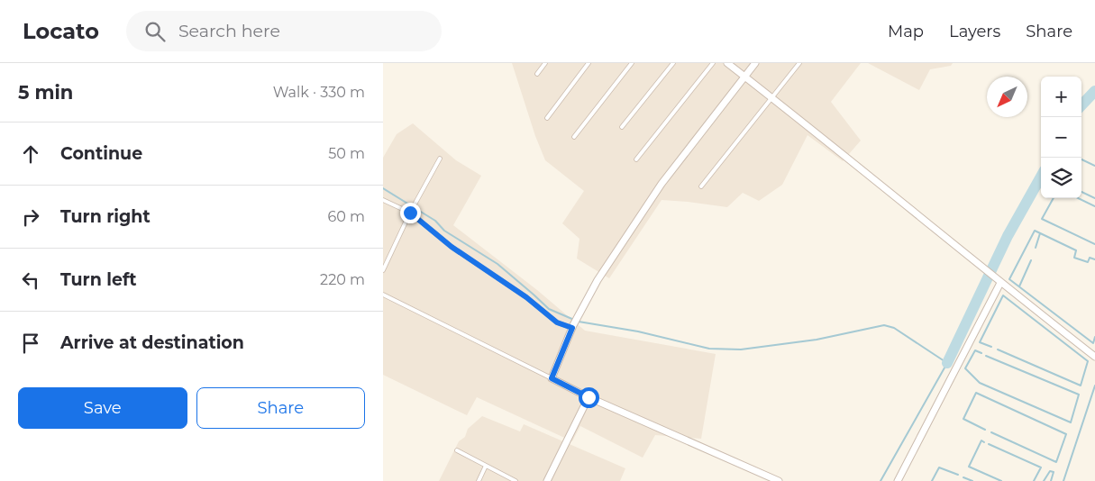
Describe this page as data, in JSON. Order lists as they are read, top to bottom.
{
  "north": "bottom left",
  "page": {
    "header": "Locato",
    "search": "Search here",
    "nav": ["Map", "Layers", "Share"],
    "heading": ["5 min", "Walk · 330 m"],
    "map_buttons": ["+", "−"],
    "list": [
      ["Continue", "50 m"],
      ["Turn right", "60 m"],
      ["Turn left", "220 m"],
      "Arrive at destination"
    ],
    "buttons": ["Save", "Share"]
  }
}
